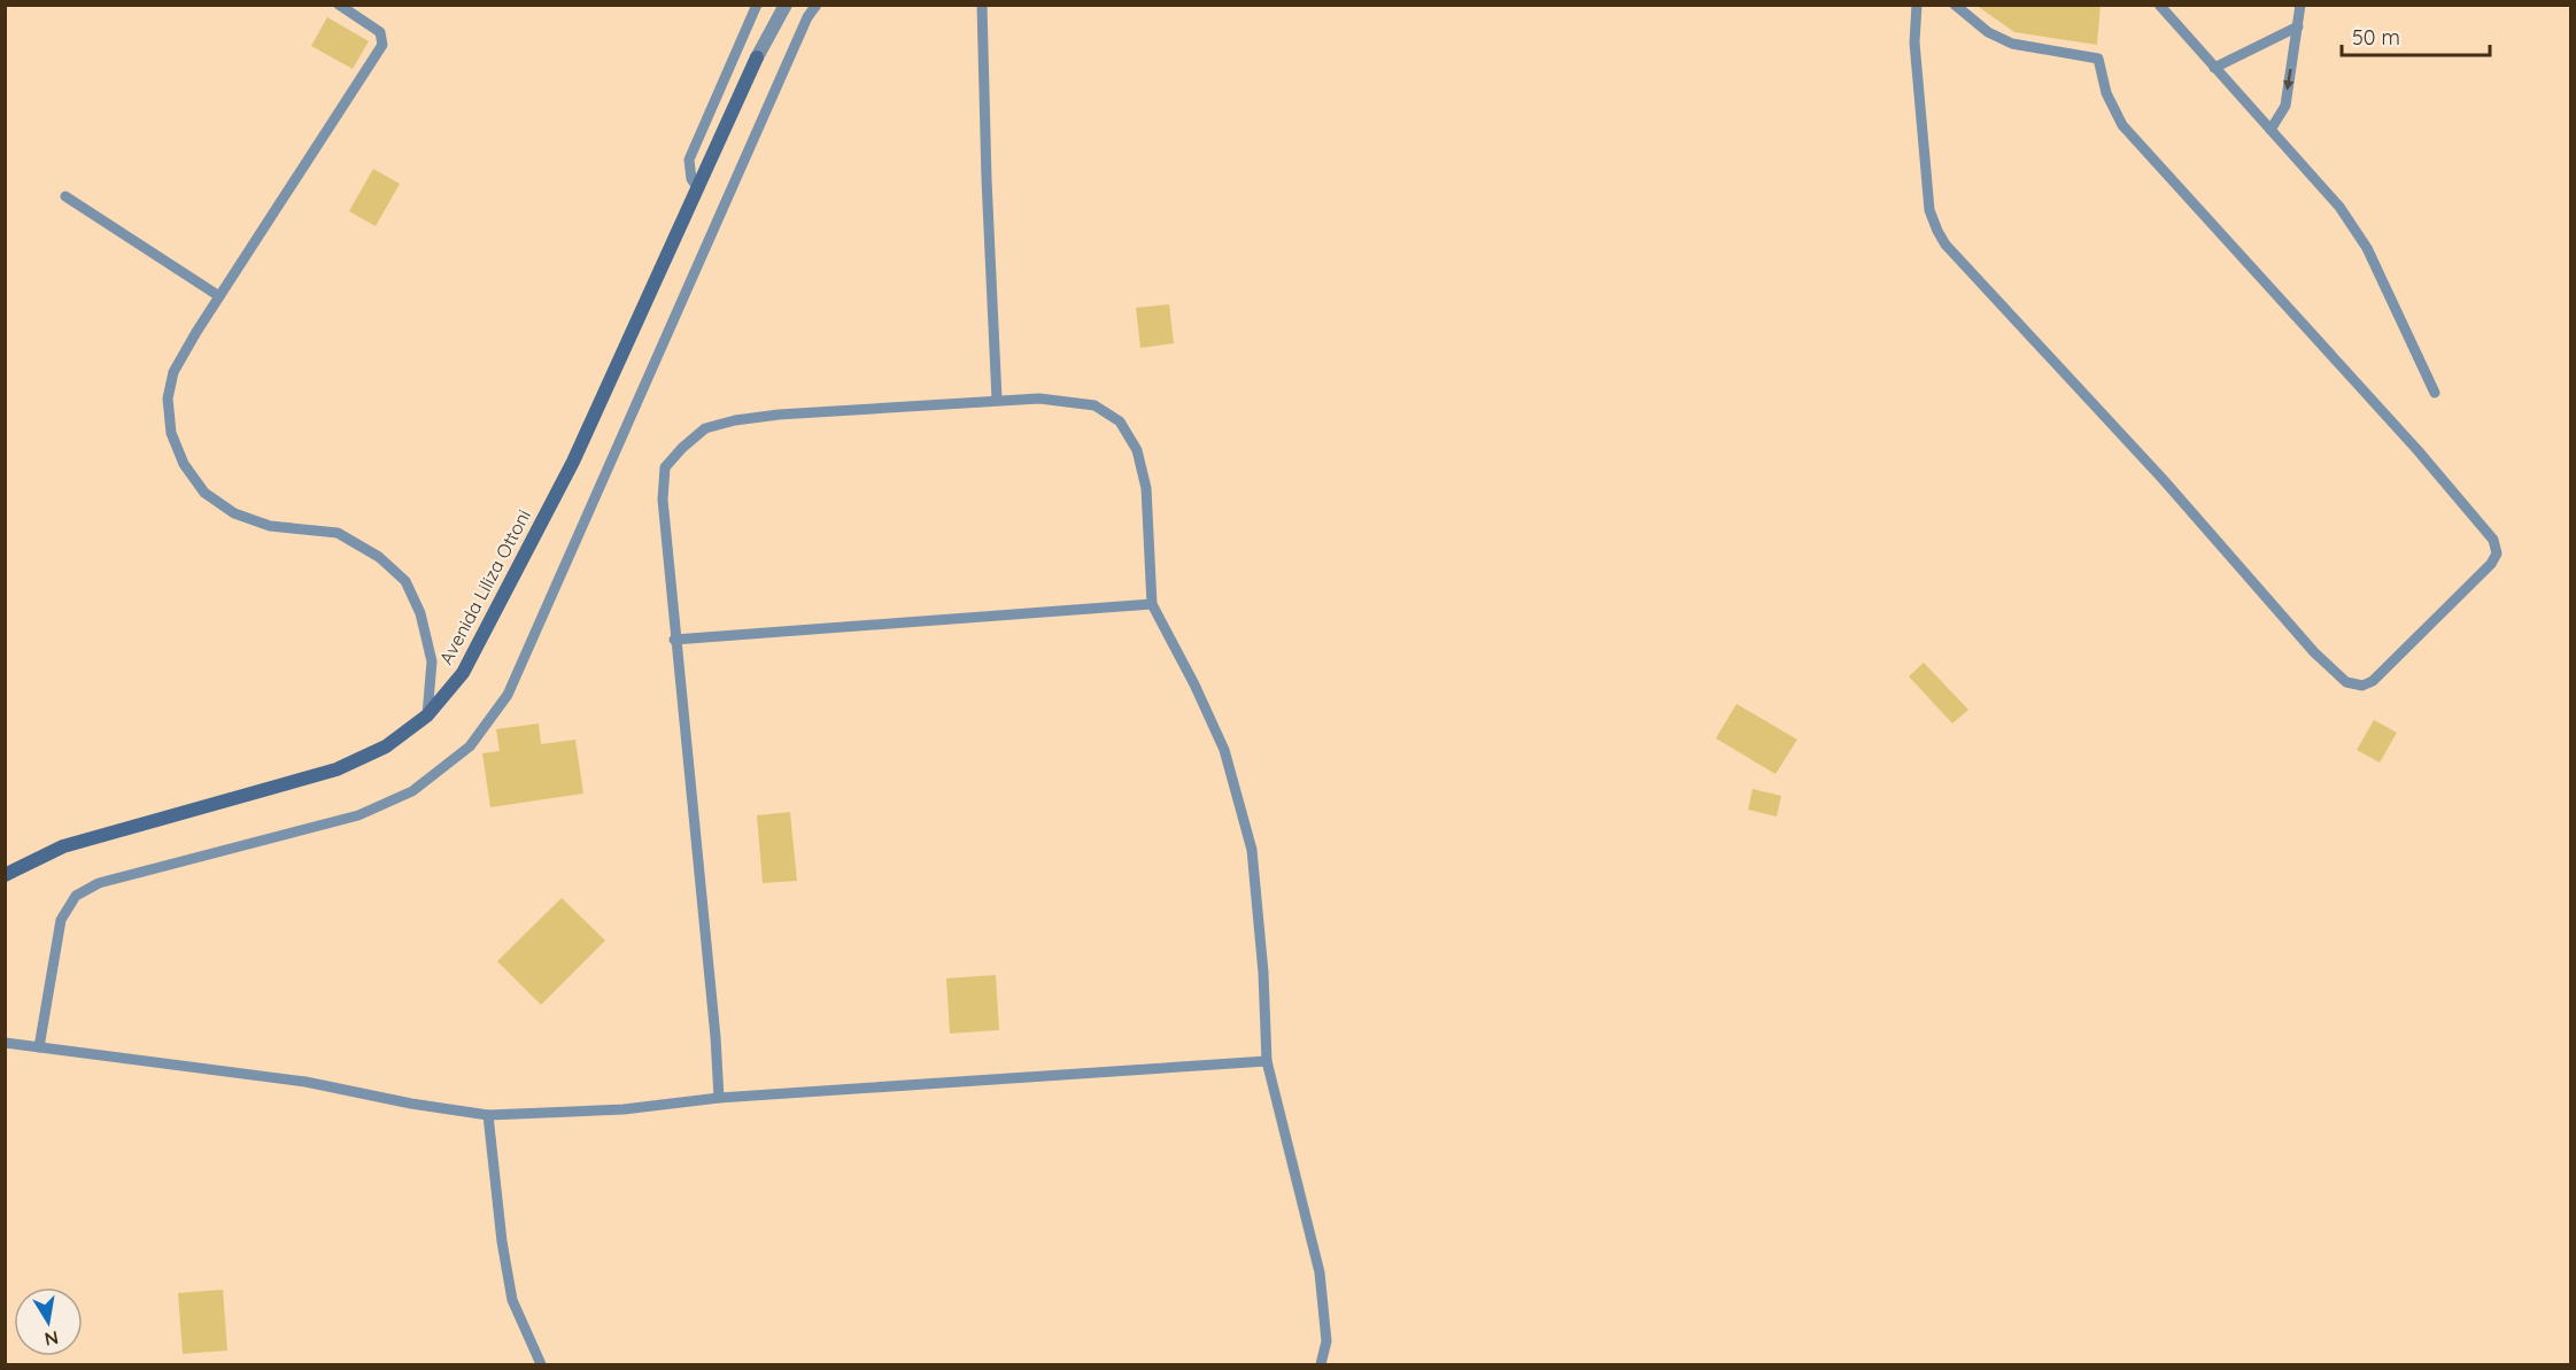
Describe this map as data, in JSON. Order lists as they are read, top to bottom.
{
  "streets": {
    "street": ["Avenida Liliza Ottoni"]
  },
  "scale_bar": "50 m",
  "north": "bottom"
}
